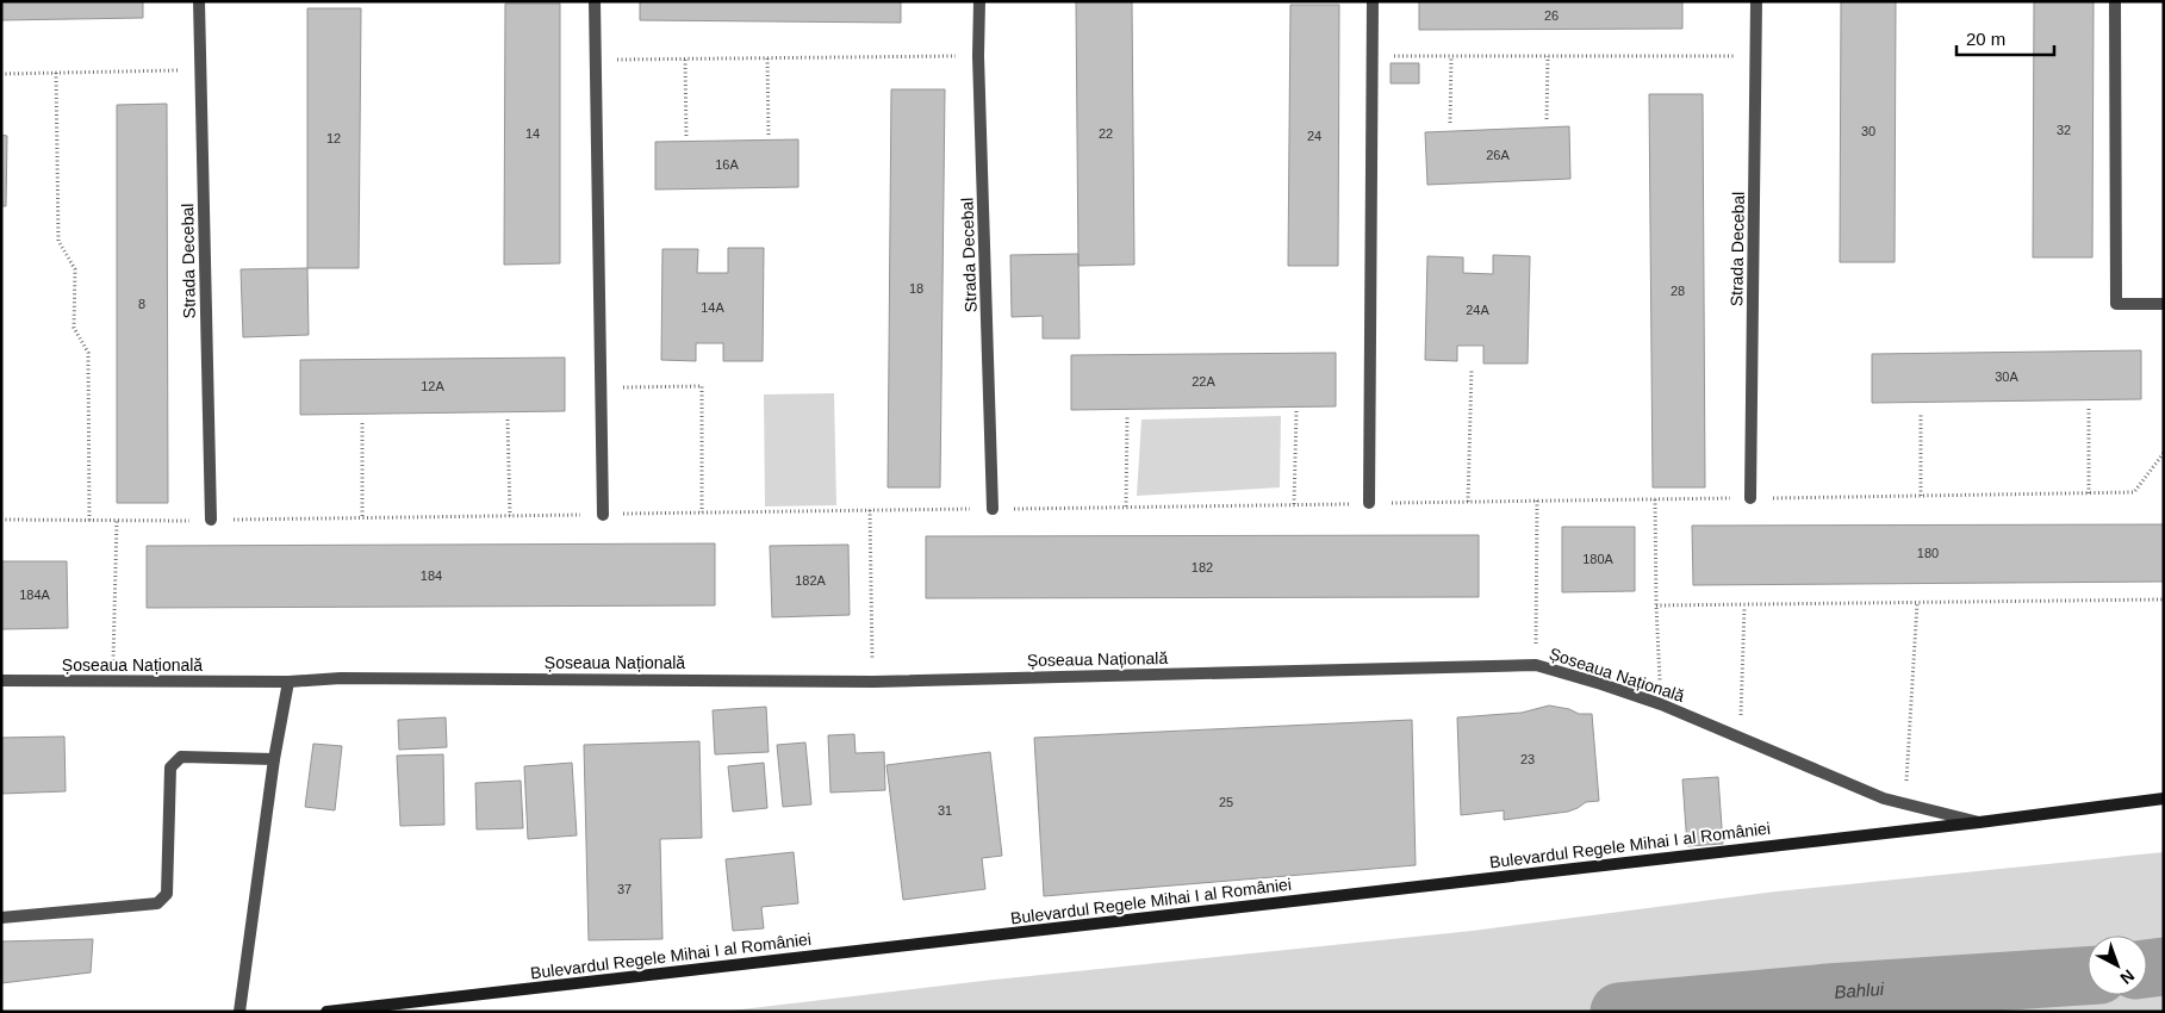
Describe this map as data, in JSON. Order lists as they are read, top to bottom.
{
  "streets": {
    "main road": ["Șoseaua Națională", "Bulevardul Regele Mihai I al României"],
    "street": ["Strada Decebal"]
  },
  "crossings": [
    ["Șoseaua Națională", "Bulevardul Regele Mihai I al României"]
  ],
  "water": ["Bahlui"],
  "house_numbers": [
    "26",
    "32",
    "30",
    "14",
    "22",
    "24",
    "12",
    "26A",
    "16A",
    "18",
    "28",
    "8",
    "14A",
    "24A",
    "30A",
    "22A",
    "12A",
    "180",
    "180A",
    "182",
    "184",
    "182A",
    "184A",
    "23",
    "25",
    "31",
    "37"
  ],
  "scale_bar": "20 m",
  "north": "bottom right"
}
